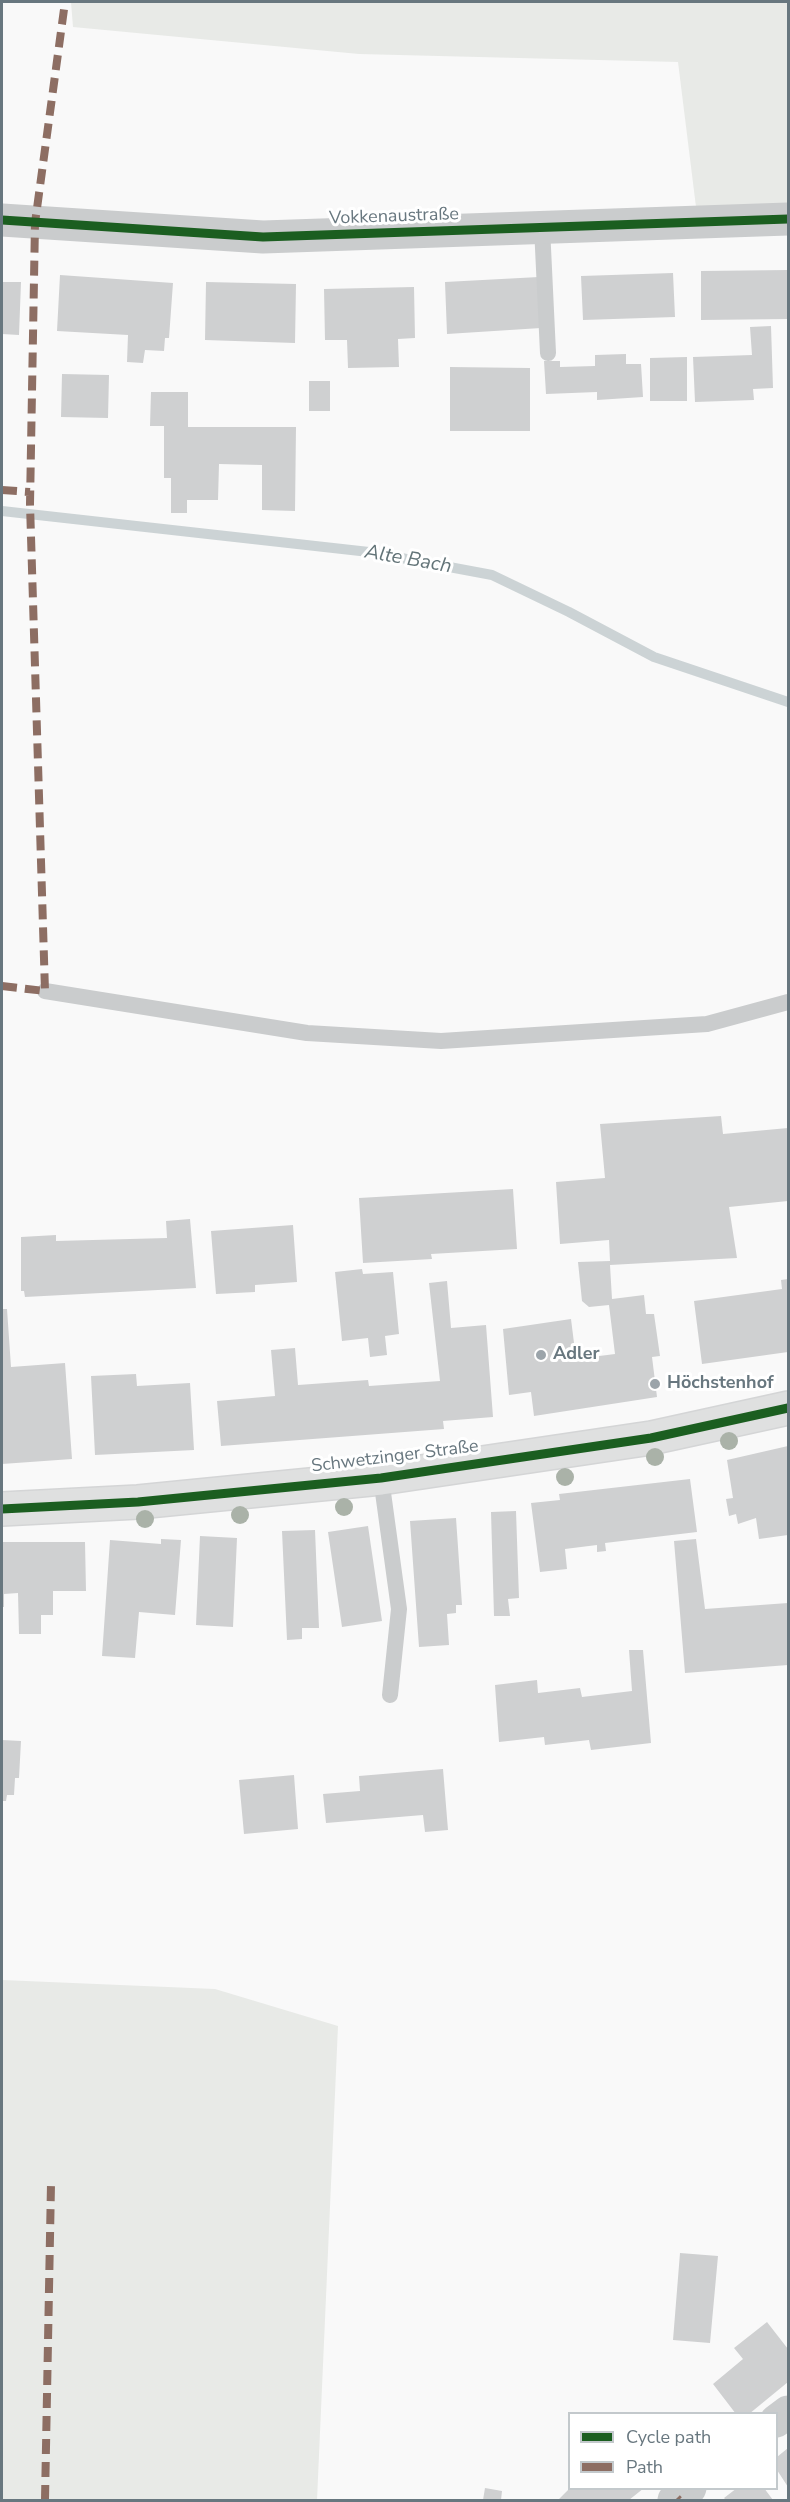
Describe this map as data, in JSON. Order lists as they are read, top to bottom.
{
  "streets": {
    "main road": ["Schwetzinger Straße"],
    "street": ["Vokkenaustraße"]
  },
  "water": ["Alte Bach"],
  "places": ["Adler", "Höchstenhof"],
  "legend": ["Cycle path", "Path"]
}
